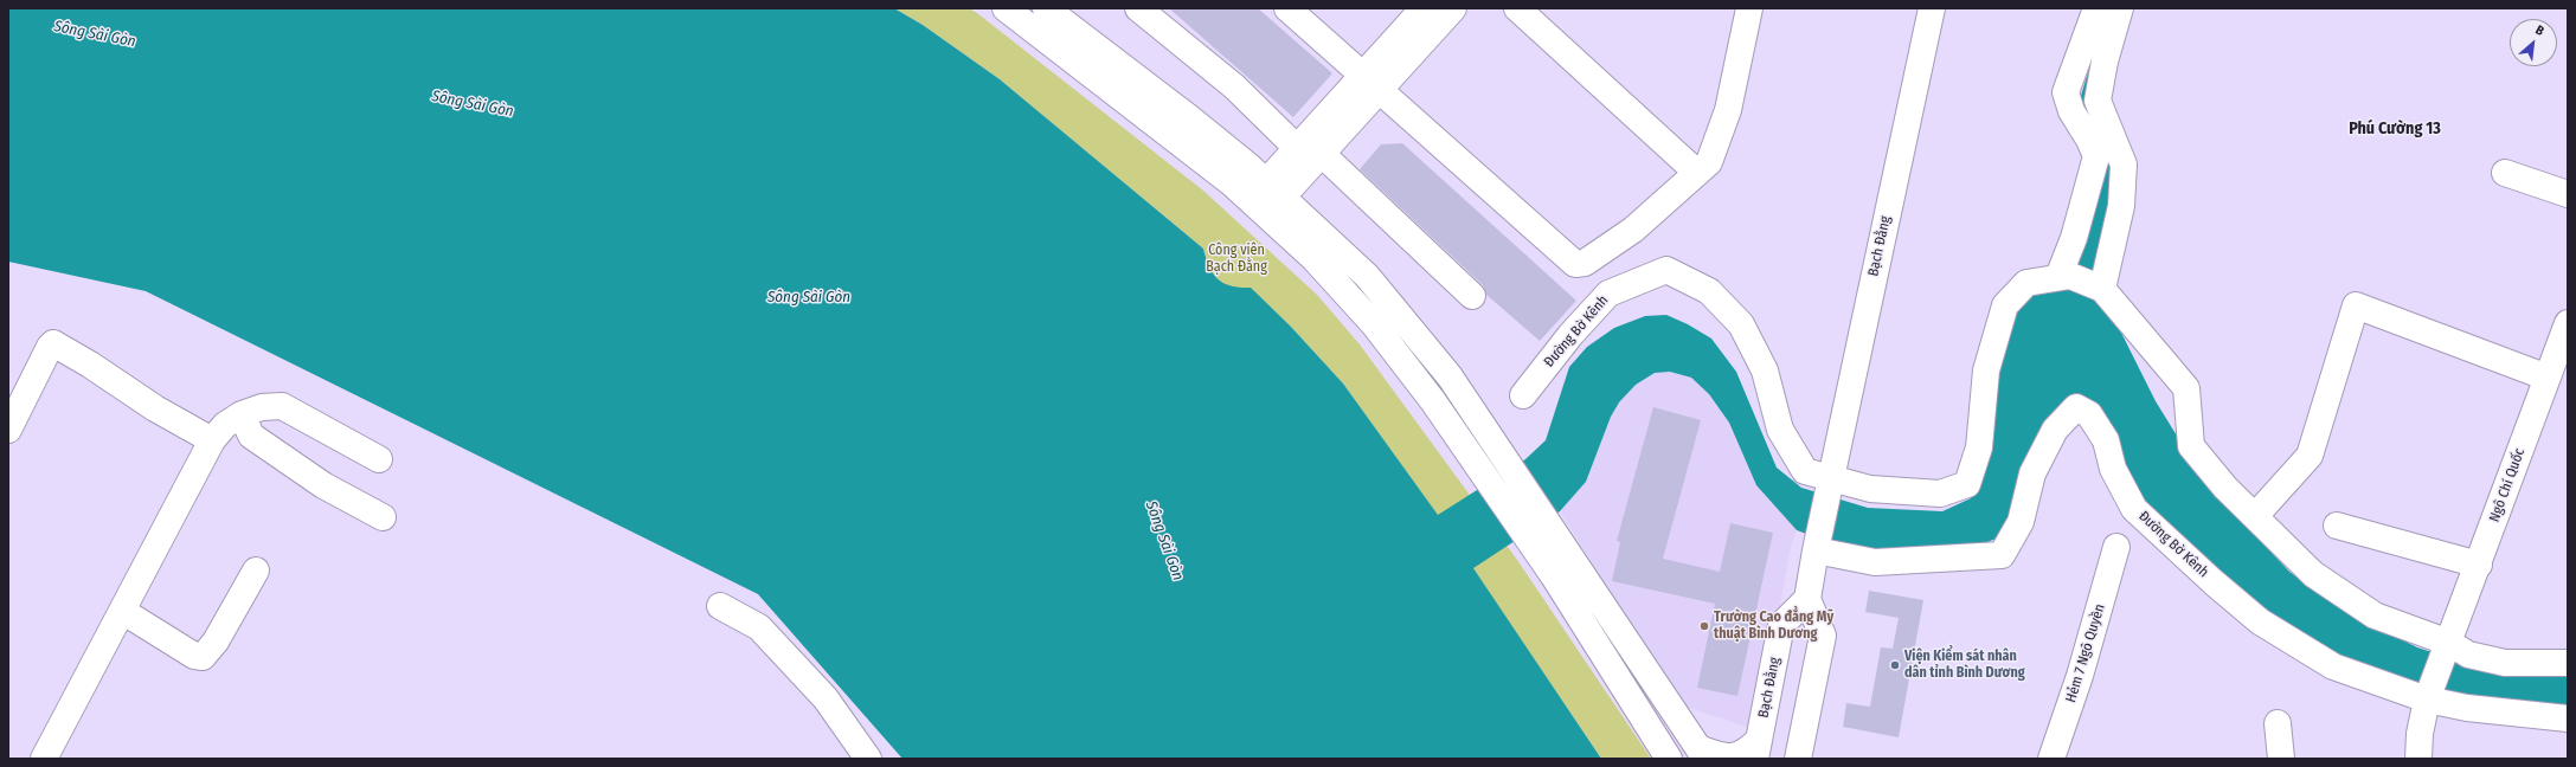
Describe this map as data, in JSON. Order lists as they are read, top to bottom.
{
  "streets": {
    "street": [
      "Bạch Đằng",
      "Đường Bờ Kênh",
      "Ngô Chí Quốc",
      "Hẻm 7 Ngô Quyền"
    ]
  },
  "crossings": [
    ["Bạch Đằng", "Đường Bờ Kênh"],
    ["Đường Bờ Kênh", "Ngô Chí Quốc"]
  ],
  "districts": ["Phú Cường 13"],
  "water": ["Sông Sài Gòn"],
  "parks": ["Công viên Bạch Đằng"],
  "places": ["Trường Cao đẳng Mỹ thuật Bình Dương", "Viện Kiểm sát nhân dân tỉnh Bình Dương"],
  "north": "top right"
}
